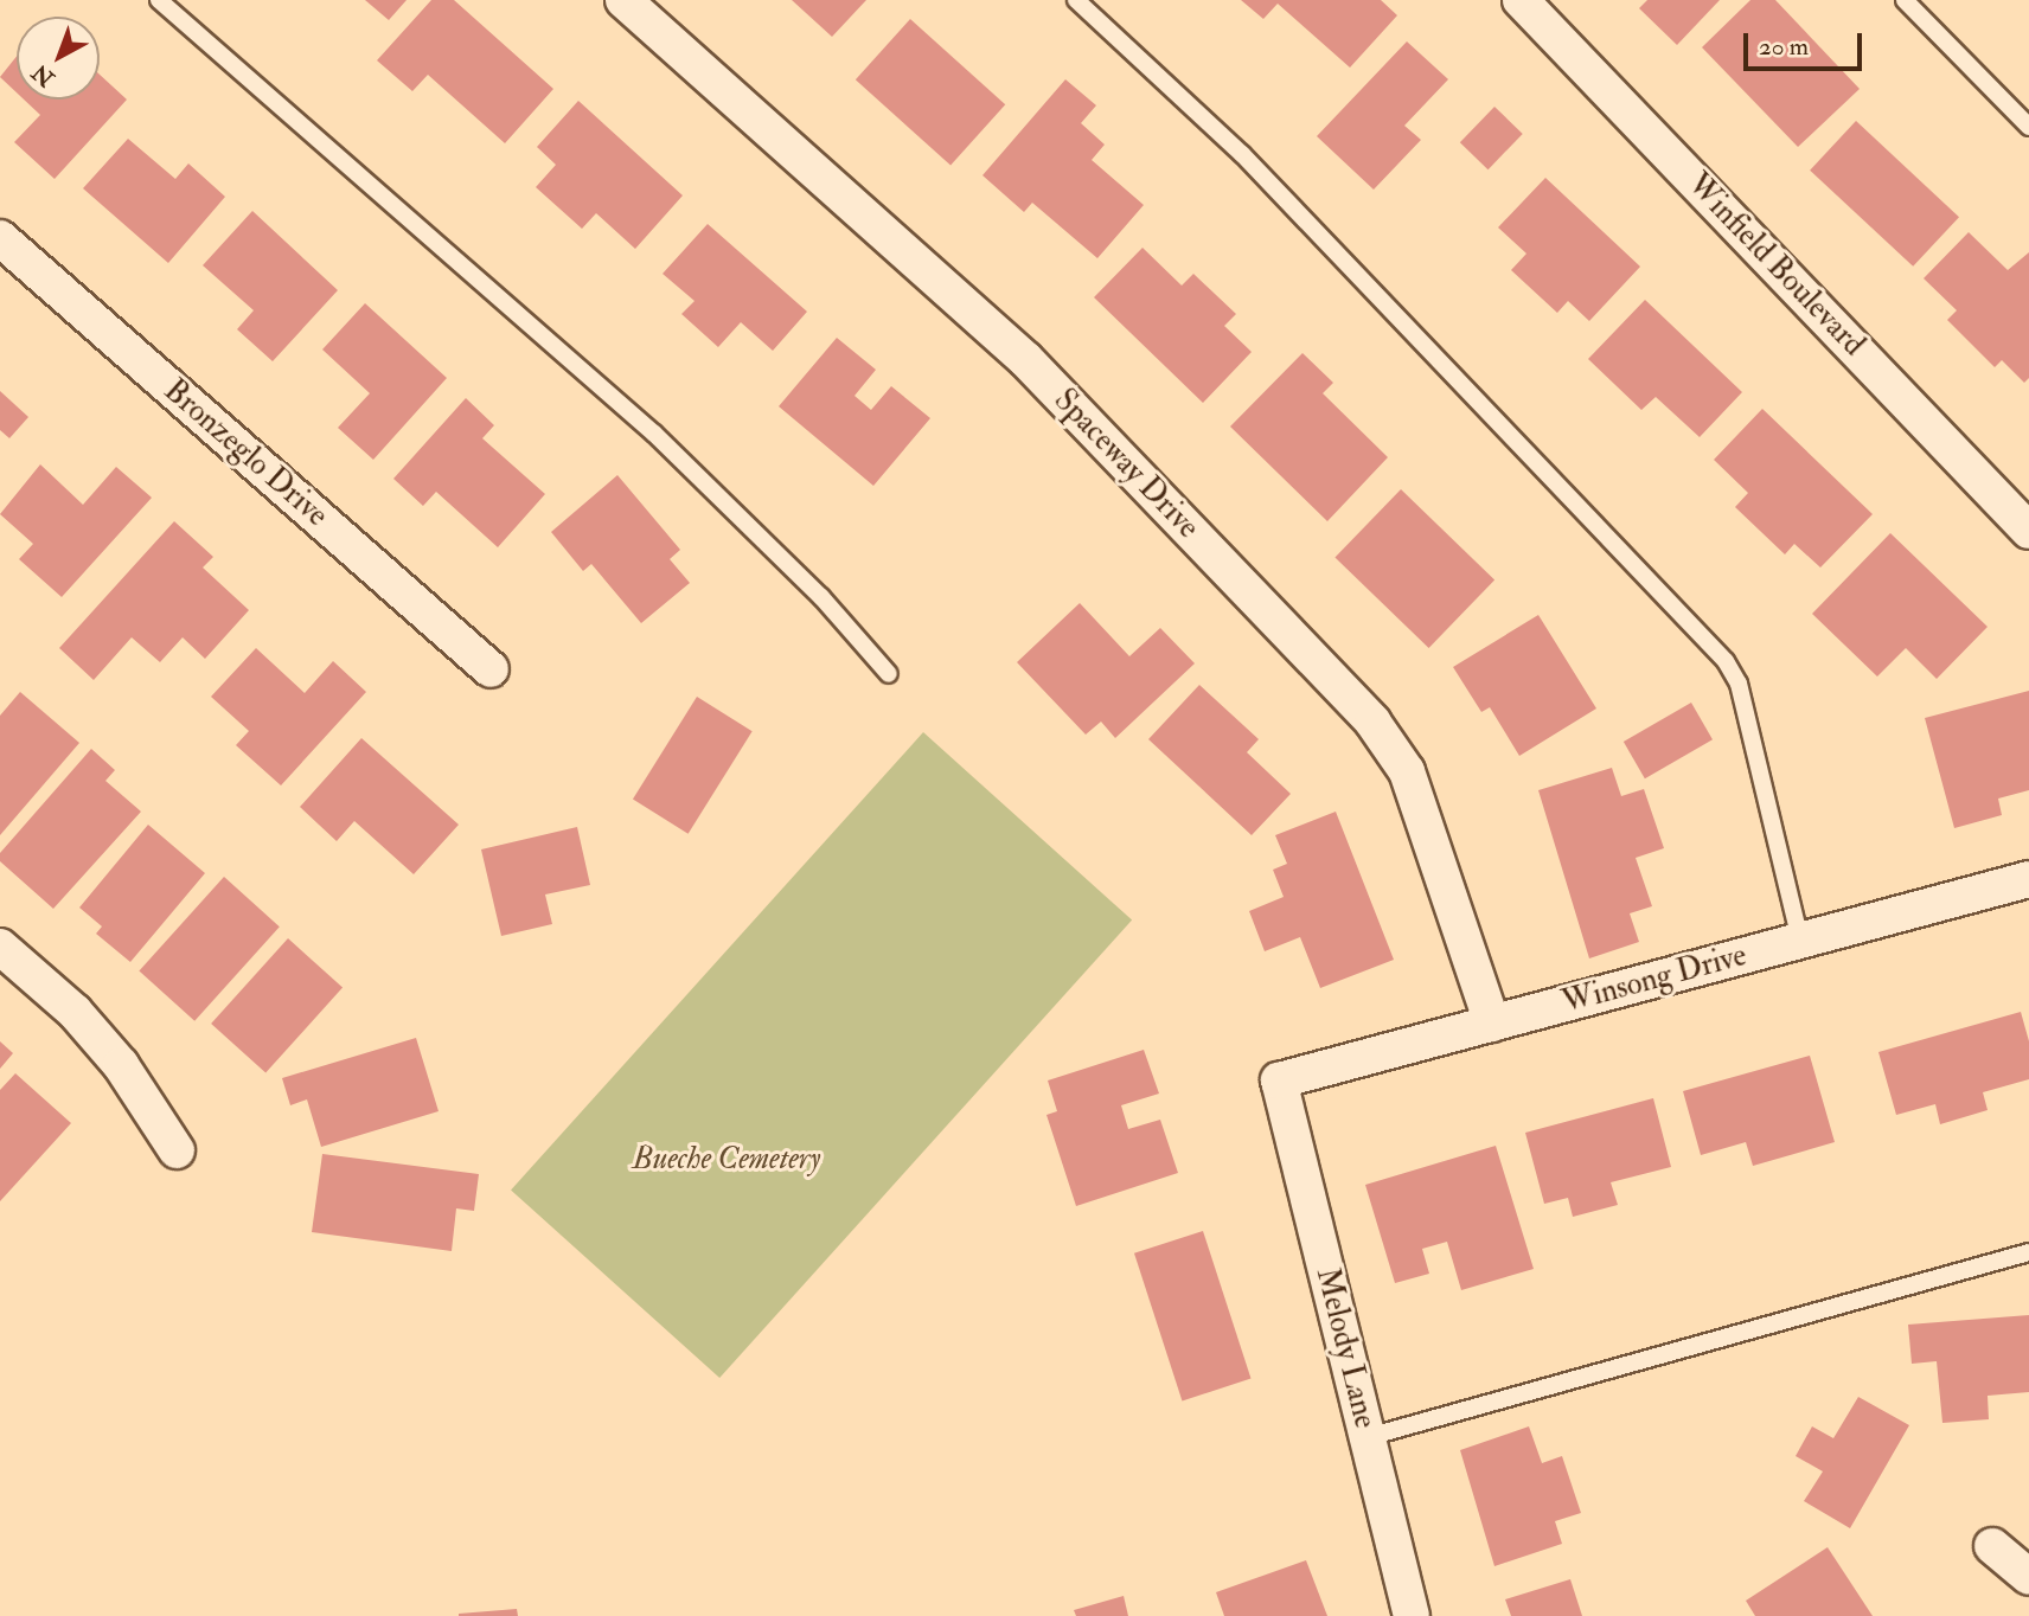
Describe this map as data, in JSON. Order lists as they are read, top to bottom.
{
  "streets": {
    "street": [
      "Winfield Boulevard",
      "Bronzeglo Drive",
      "Spaceway Drive",
      "Winsong Drive",
      "Melody Lane"
    ]
  },
  "crossings": [
    ["Spaceway Drive", "Winsong Drive"],
    ["Winsong Drive", "Melody Lane"]
  ],
  "parks": ["Bueche Cemetery"],
  "scale_bar": "20 m",
  "north": "bottom left"
}
